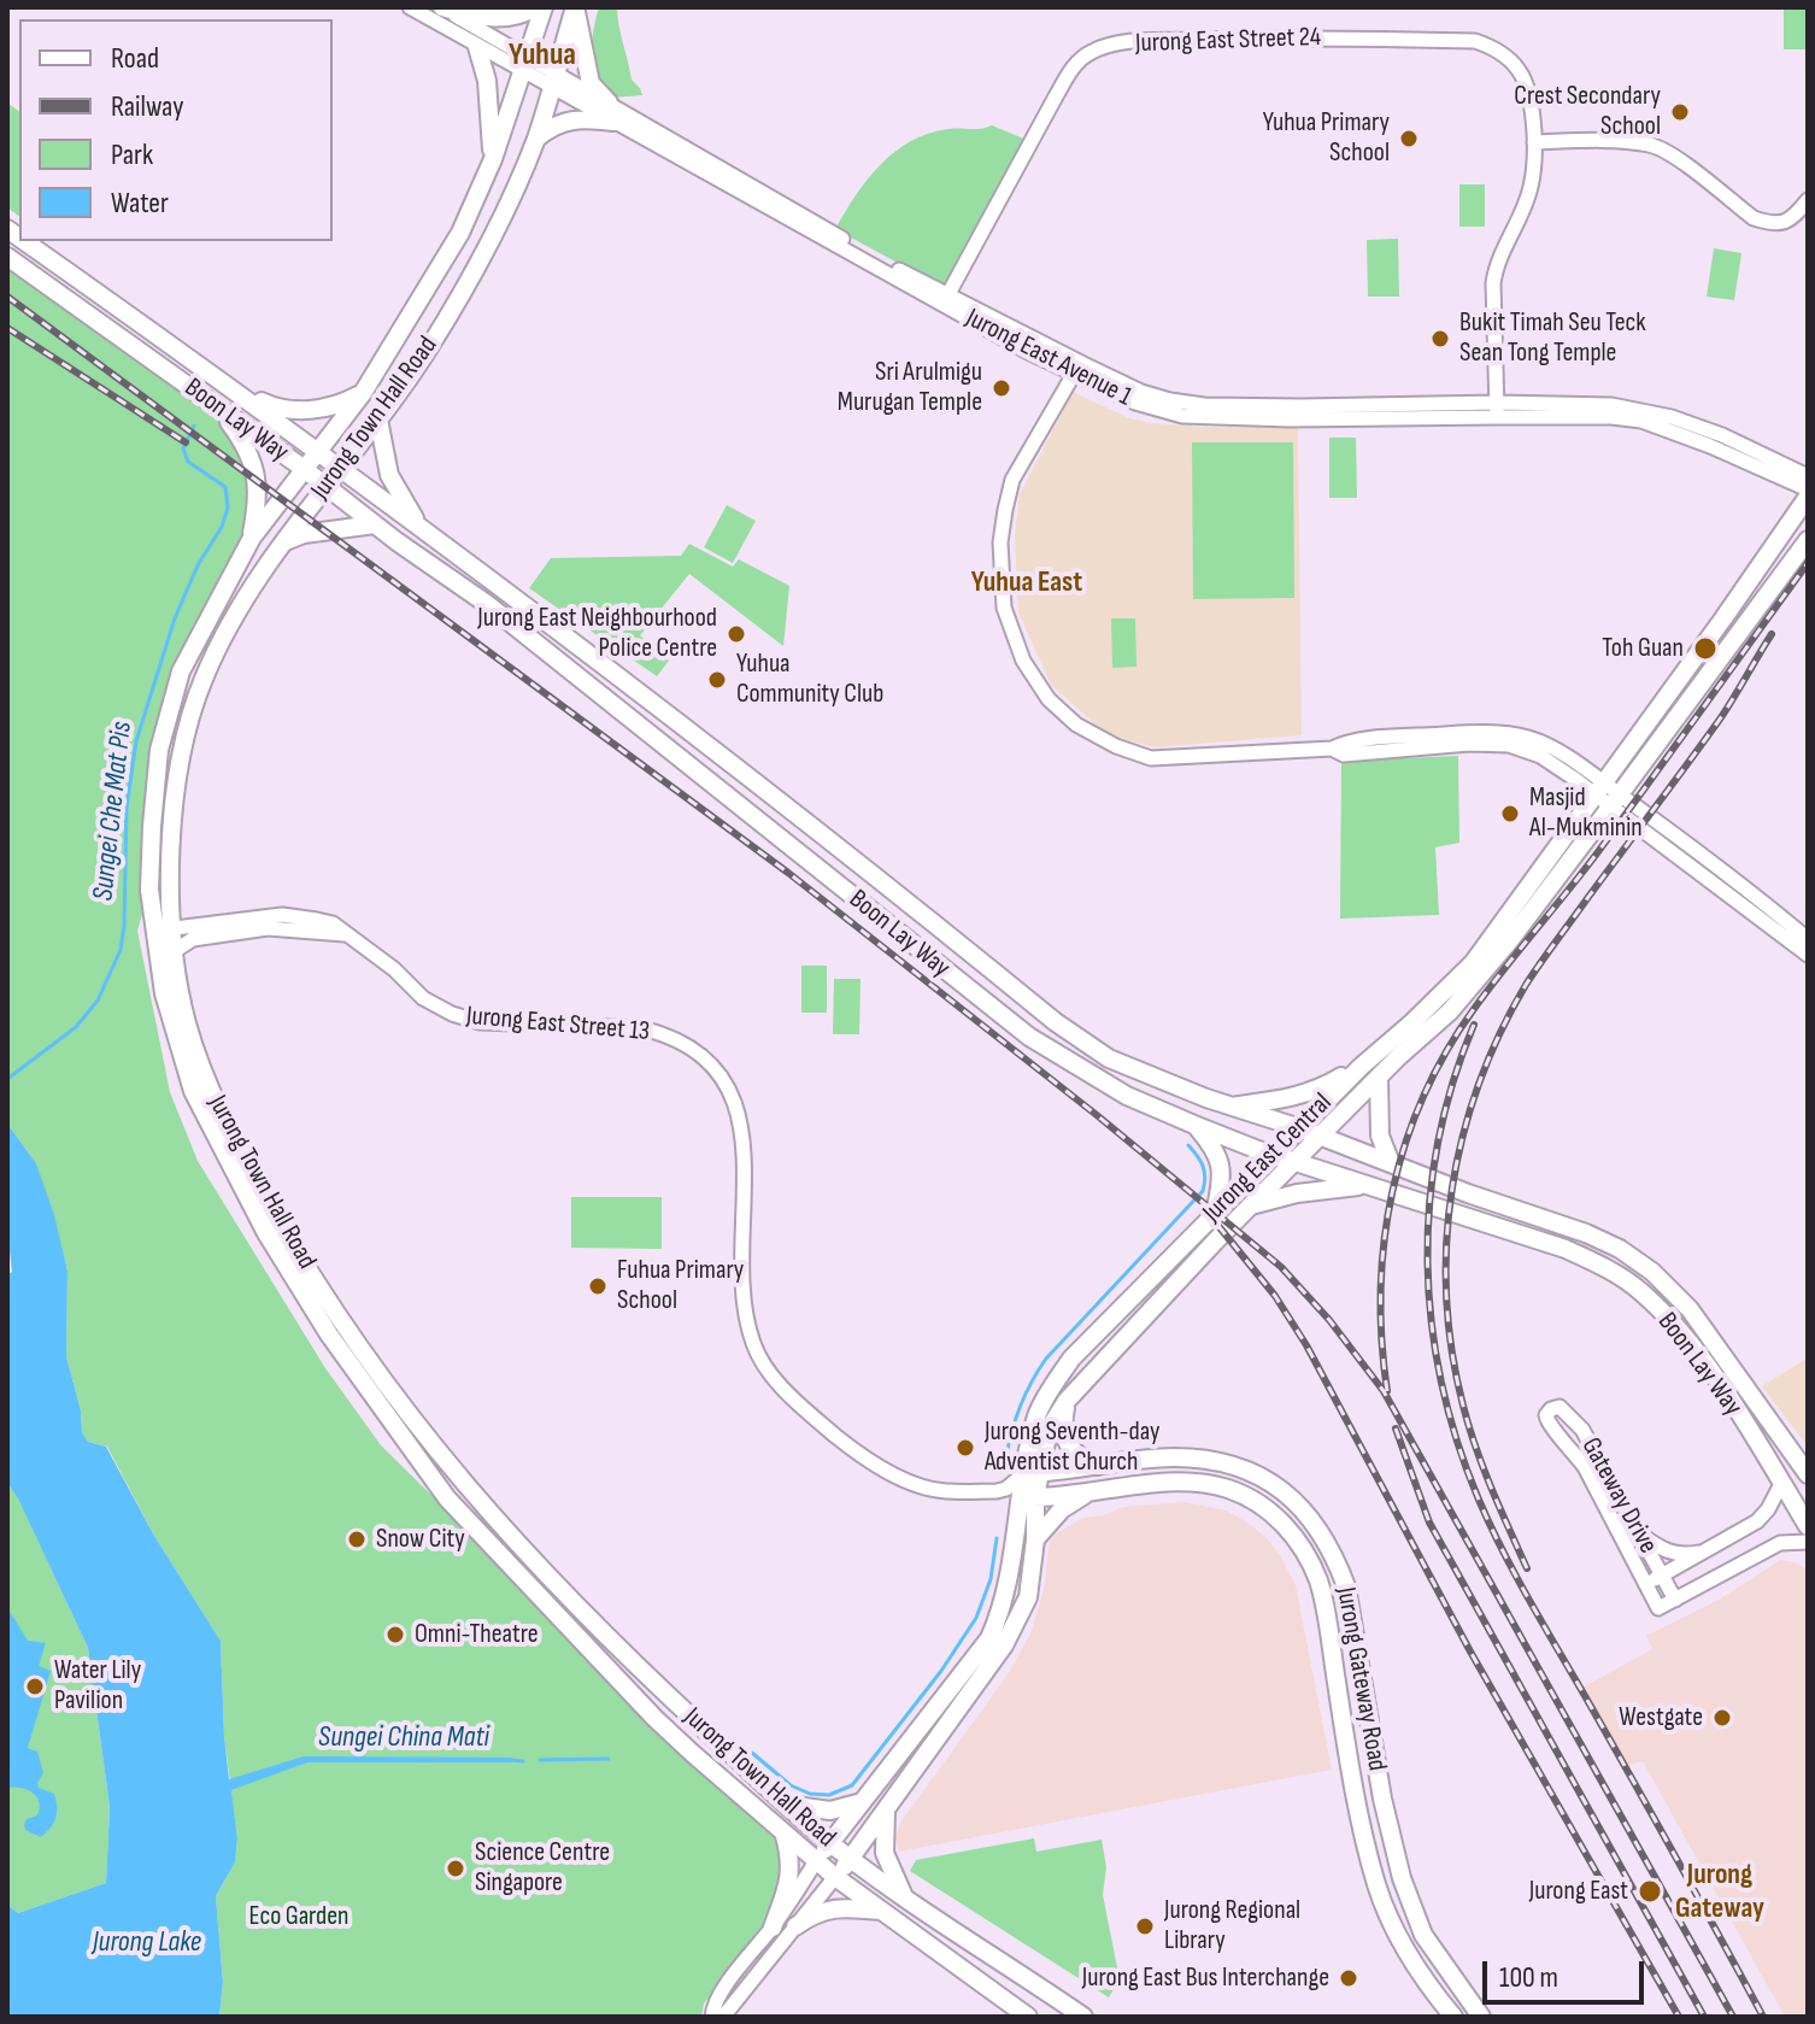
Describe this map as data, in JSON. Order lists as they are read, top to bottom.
{
  "streets": {
    "main road": [
      "Jurong Town Hall Road",
      "Boon Lay Way",
      "Jurong East Central",
      "Jurong Gateway Road"
    ],
    "street": [
      "Jurong East Street 24",
      "Jurong East Avenue 1",
      "Jurong East Street 13",
      "Gateway Drive"
    ]
  },
  "crossings": [
    ["Jurong East Street 24", "Jurong East Avenue 1"],
    ["Jurong East Avenue 1", "Jurong Town Hall Road"],
    ["Jurong East Avenue 1", "Jurong East Central"],
    ["Jurong Town Hall Road", "Boon Lay Way"],
    ["Jurong Town Hall Road", "Jurong East Street 13"],
    ["Jurong Town Hall Road", "Jurong East Central"],
    ["Boon Lay Way", "Jurong East Central"],
    ["Boon Lay Way", "Gateway Drive"],
    ["Jurong East Street 13", "Jurong East Central"],
    ["Jurong East Central", "Jurong Gateway Road"]
  ],
  "districts": ["Yuhua", "Yuhua East", "Jurong Gateway"],
  "water": ["Sungei Che Mat Pis", "Sungei China Mati", "Jurong Lake"],
  "parks": ["Eco Garden"],
  "places": [
    "Crest Secondary School",
    "Yuhua Primary School",
    "Bukit Timah Seu Teck Sean Tong Temple",
    "Sri Arulmigu Murugan Temple",
    "Jurong East Neighbourhood Police Centre",
    "Toh Guan",
    "Yuhua Community Club",
    "Masjid Al-Mukminin",
    "Fuhua Primary School",
    "Jurong Seventh-day Adventist Church",
    "Snow City",
    "Omni-Theatre",
    "Water Lily Pavilion",
    "Westgate",
    "Science Centre Singapore",
    "Jurong East",
    "Jurong Regional Library",
    "Jurong East Bus Interchange"
  ],
  "legend": [
    "Road",
    "Railway",
    "Park",
    "Water"
  ],
  "scale_bar": "100 m"
}
